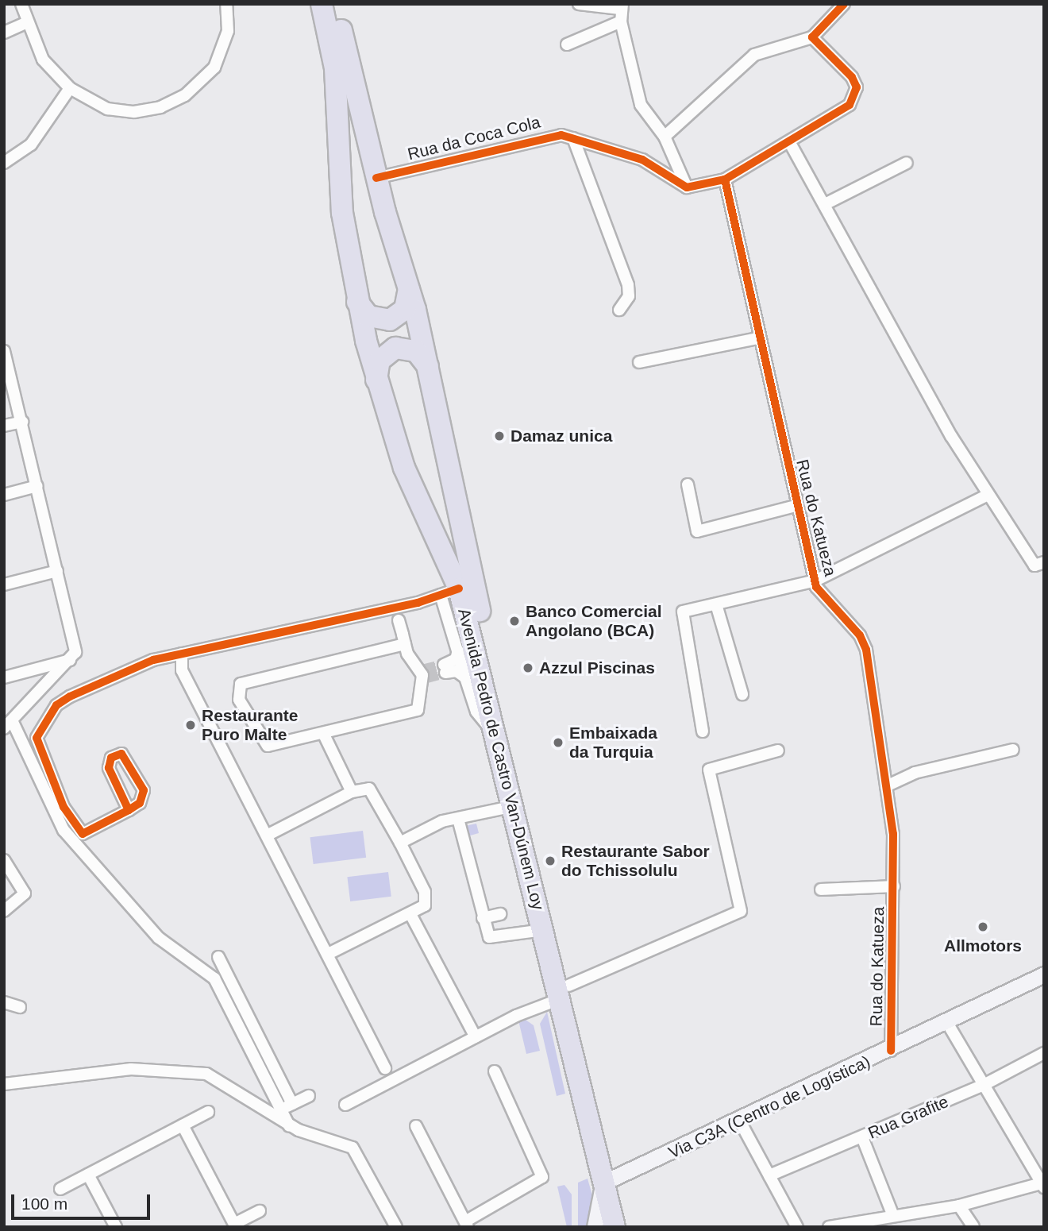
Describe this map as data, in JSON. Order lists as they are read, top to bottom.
{
  "streets": {
    "highway": ["Avenida Pedro de Castro Van-Dúnem Loy"],
    "street": [
      "Rua da Coca Cola",
      "Rua do Katueza",
      "Via C3A (Centro de Logística)",
      "Rua Grafite"
    ]
  },
  "crossings": [
    ["Rua da Coca Cola", "Avenida Pedro de Castro Van-Dúnem Loy"],
    ["Rua do Katueza", "Via C3A (Centro de Logística)"],
    ["Avenida Pedro de Castro Van-Dúnem Loy", "Via C3A (Centro de Logística)"]
  ],
  "places": [
    "Damaz unica",
    "Banco Comercial Angolano (BCA)",
    "Azzul Piscinas",
    "Restaurante Puro Malte",
    "Embaixada da Turquia",
    "Restaurante Sabor do Tchissolulu",
    "Allmotors"
  ],
  "scale_bar": "100 m"
}
